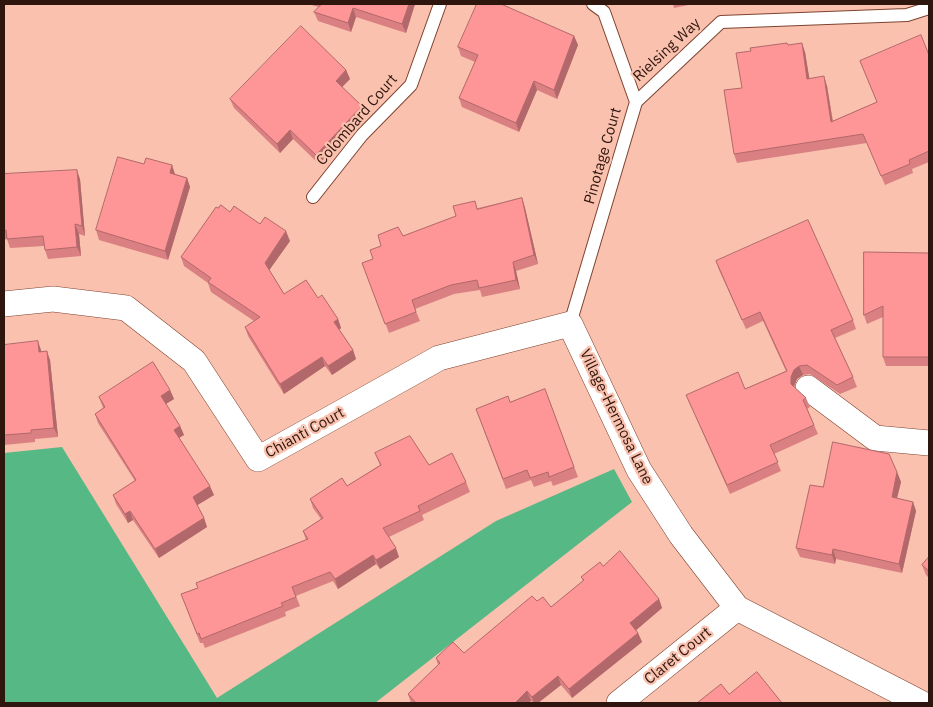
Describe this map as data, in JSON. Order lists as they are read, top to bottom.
{
  "streets": {
    "street": ["Village-Hermosa Lane", "Chianti Court", "Claret Court"],
    "lane": ["Rielsing Way", "Colombard Court", "Pinotage Court"]
  },
  "crossings": [
    ["Rielsing Way", "Pinotage Court"],
    ["Pinotage Court", "Village-Hermosa Lane"],
    ["Pinotage Court", "Chianti Court"],
    ["Village-Hermosa Lane", "Chianti Court"],
    ["Village-Hermosa Lane", "Claret Court"]
  ]
}
